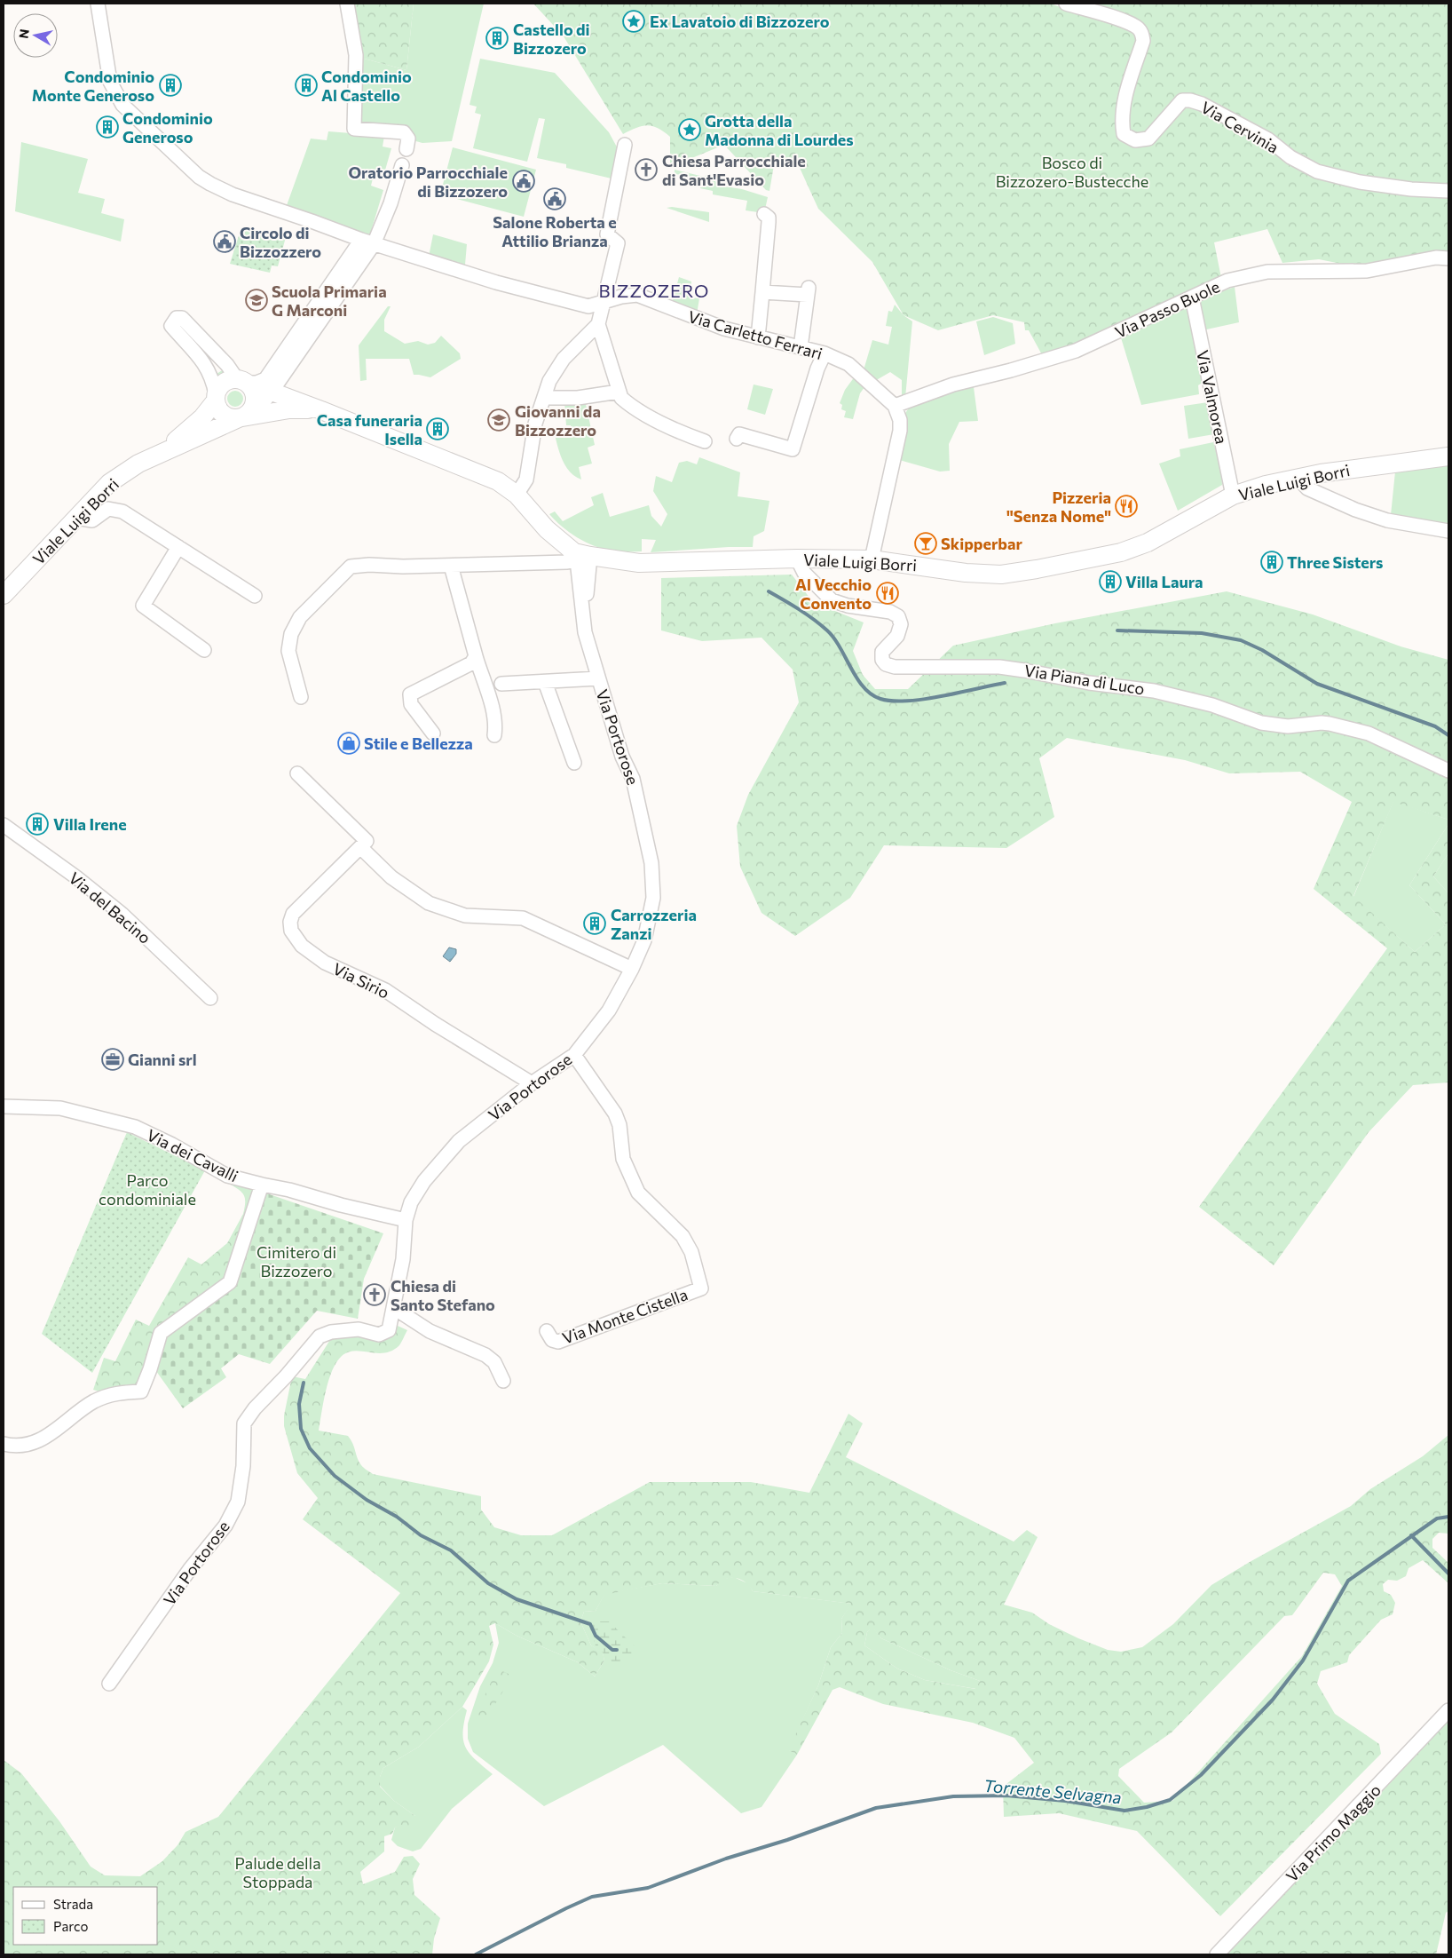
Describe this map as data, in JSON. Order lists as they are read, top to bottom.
{
  "streets": {
    "main road": ["Viale Luigi Borri"],
    "street": [
      "Via Cervinia",
      "Via Passo Buole",
      "Via Carletto Ferrari",
      "Via Valmorea",
      "Via Piana di Luco",
      "Via Portorose",
      "Via del Bacino",
      "Via Sirio",
      "Via dei Cavalli",
      "Via Monte Cistella",
      "Via Primo Maggio"
    ]
  },
  "crossings": [
    ["Via Passo Buole", "Via Carletto Ferrari"],
    ["Via Passo Buole", "Via Valmorea"],
    ["Via Valmorea", "Viale Luigi Borri"],
    ["Viale Luigi Borri", "Via Piana di Luco"],
    ["Viale Luigi Borri", "Via Portorose"],
    ["Via Portorose", "Via Sirio"],
    ["Via Portorose", "Via dei Cavalli"],
    ["Via Portorose", "Via Monte Cistella"]
  ],
  "districts": ["BIZZOZERO"],
  "water": ["Torrente Selvagna"],
  "parks": [
    "Bosco di Bizzozero-Bustecche",
    "Parco condominiale",
    "Cimitero di Bizzozero",
    "Palude della Stoppada"
  ],
  "places": {
    "place": ["Ex Lavatoio di Bizzozero", "Grotta della Madonna di Lourdes"],
    "building": [
      "Castello di Bizzozero",
      "Condominio Monte Generoso",
      "Condominio Al Castello",
      "Condominio Generoso",
      "Casa funeraria Isella",
      "Three Sisters",
      "Villa Laura",
      "Villa Irene",
      "Carrozzeria Zanzi"
    ],
    "church": ["Chiesa Parrocchiale di Sant'Evasio", "Chiesa di Santo Stefano"],
    "public building": ["Oratorio Parrocchiale di Bizzozero", "Salone Roberta e Attilio Brianza", "Circolo di Bizzozzero"],
    "school or university": ["Scuola Primaria G Marconi", "Giovanni da Bizzozzero"],
    "restaurant": ["Pizzeria \"Senza Nome\"", "Al Vecchio Convento"],
    "bar": ["Skipperbar"],
    "shop": ["Stile e Bellezza"],
    "office": ["Gianni srl"]
  },
  "legend": ["Strada", "Parco"],
  "north": "left"
}
